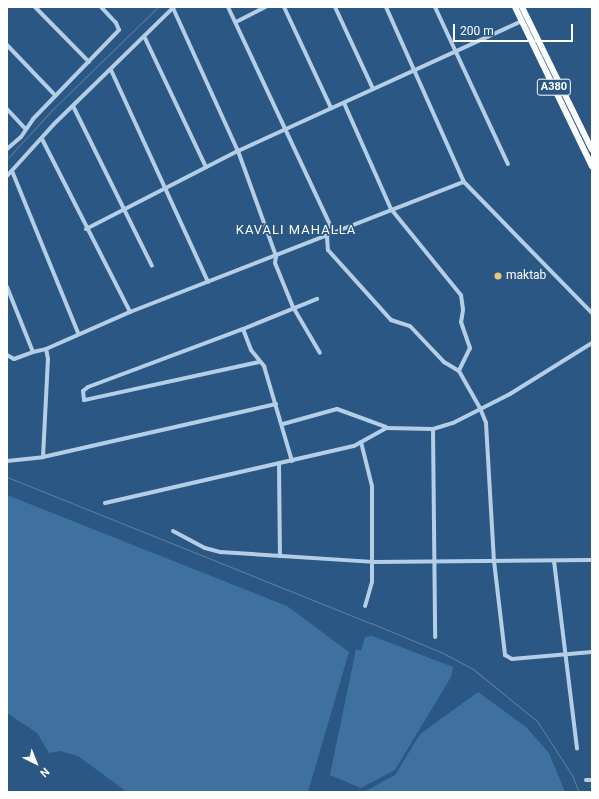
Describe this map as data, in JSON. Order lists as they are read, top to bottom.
{
  "streets": {
    "highway": ["A380"]
  },
  "districts": ["KAVALI MAHALLA"],
  "places": ["maktab"],
  "scale_bar": "200 m",
  "north": "bottom right"
}
